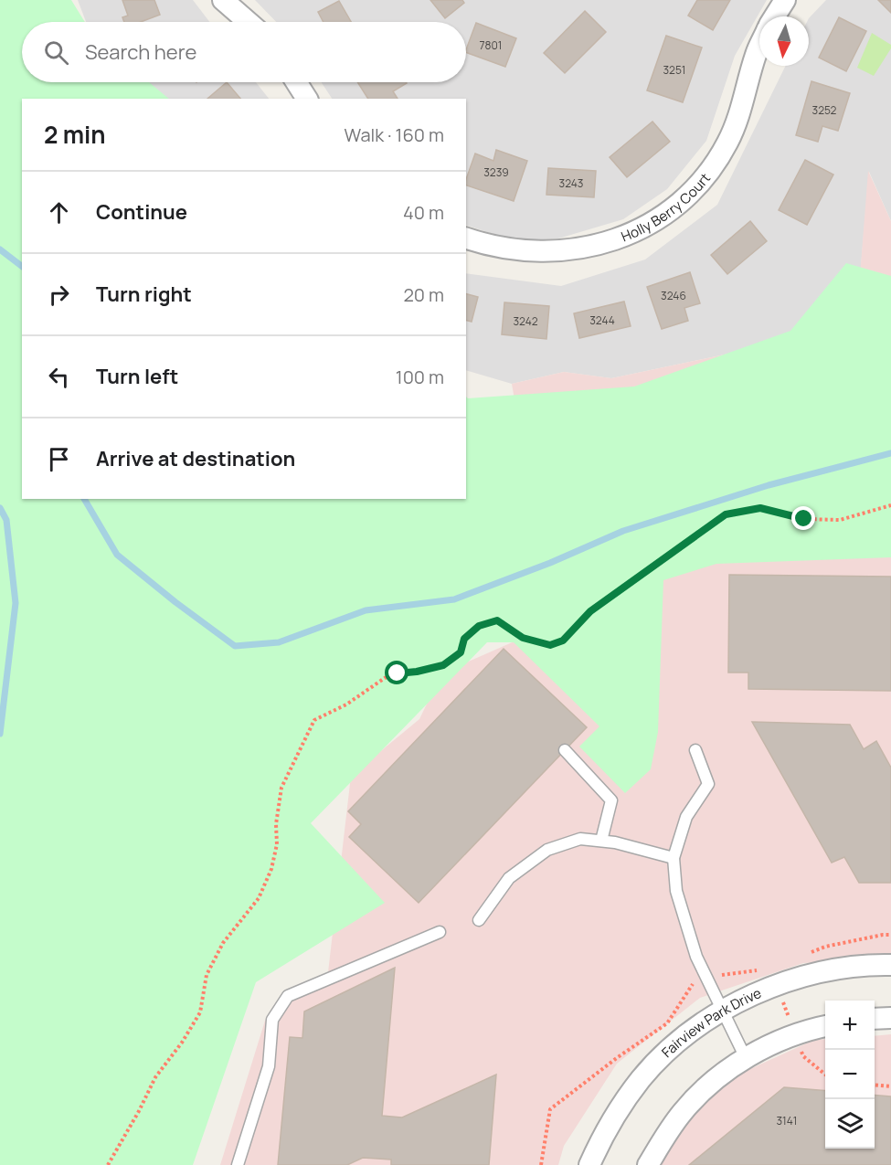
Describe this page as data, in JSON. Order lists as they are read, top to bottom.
{
  "streets": {
    "street": ["Holly Berry Court", "Fairview Park Drive"]
  },
  "house_numbers": [
    "7801",
    "3251",
    "3252",
    "3239",
    "3243",
    "3246",
    "3244",
    "3242",
    "3141"
  ],
  "north": "bottom",
  "page": {
    "search": "Search here",
    "heading": ["2 min", "Walk · 160 m"],
    "list": [
      ["Continue", "40 m"],
      ["Turn right", "20 m"],
      ["Turn left", "100 m"],
      "Arrive at destination"
    ],
    "map_buttons": ["+", "−"]
  }
}
